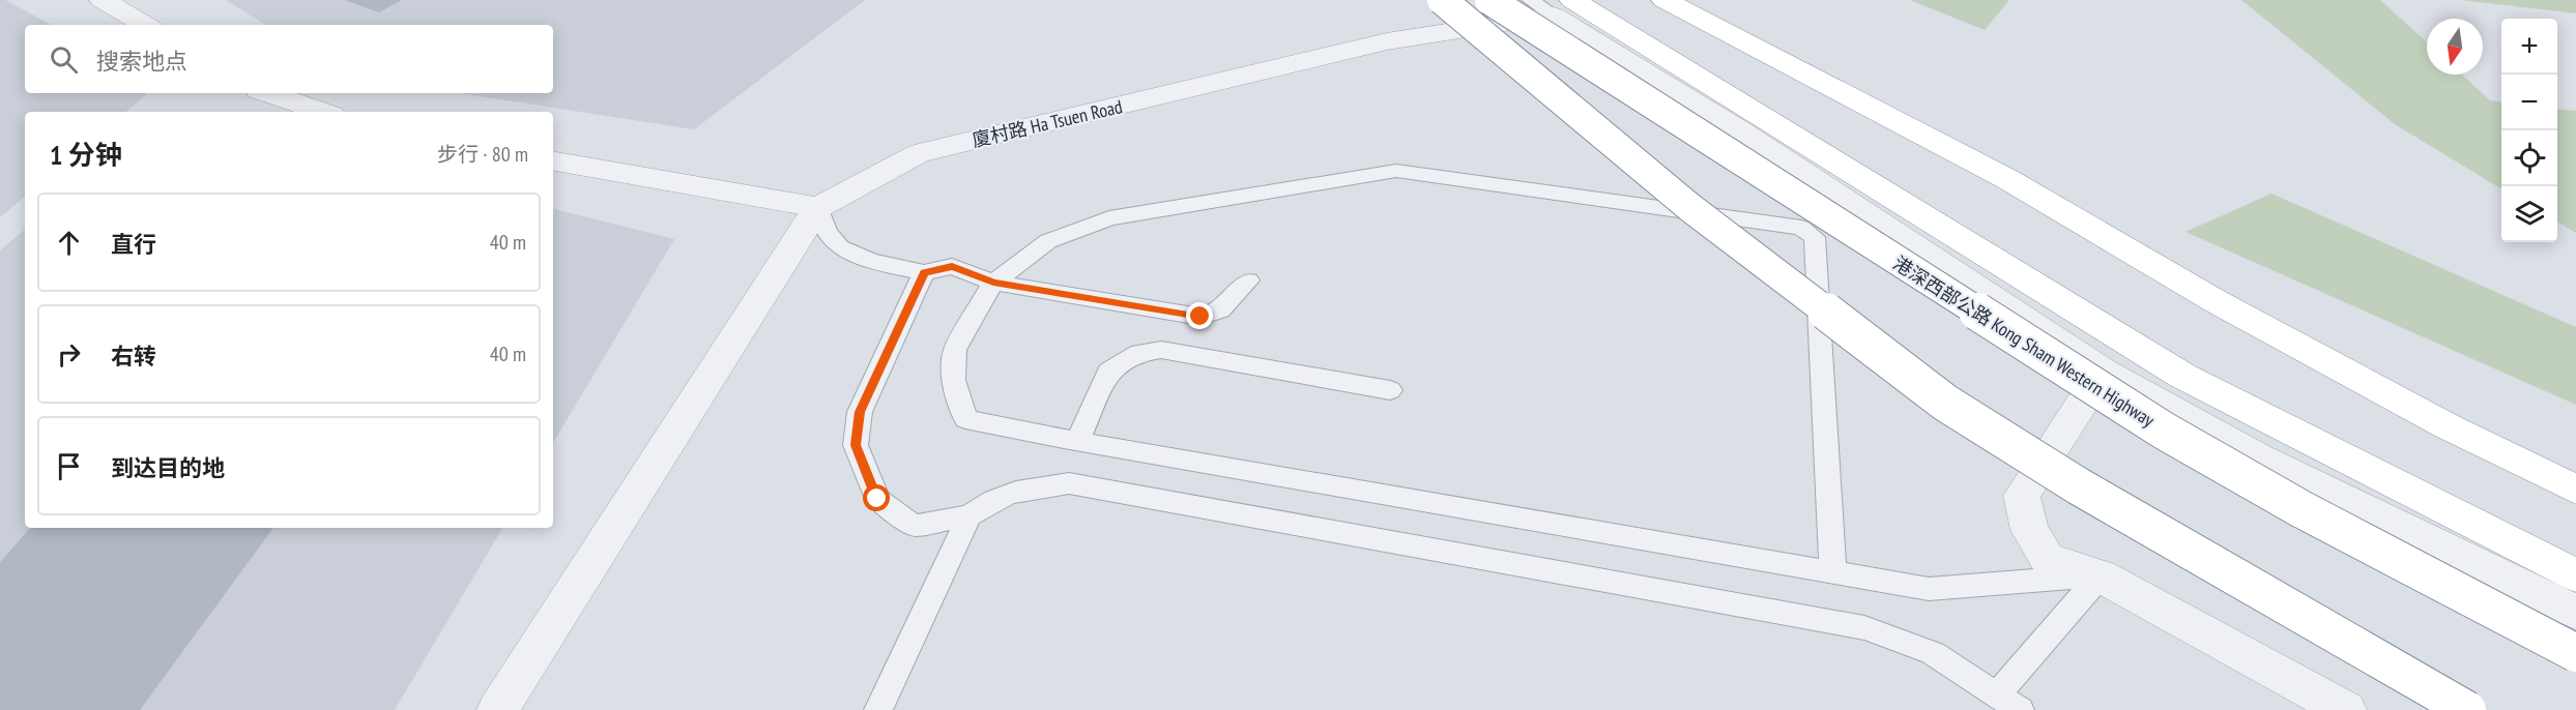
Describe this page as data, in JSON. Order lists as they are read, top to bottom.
{
  "streets": {
    "highway": ["港深西部公路 Kong Sham Western Highway"],
    "street": ["廈村路 Ha Tsuen Road"]
  },
  "north": "bottom",
  "page": {
    "map_buttons": ["+", "−"],
    "search": "搜索地点",
    "heading": ["1 分钟", "步行 · 80 m"],
    "list": [
      ["直行", "40 m"],
      ["右转", "40 m"],
      "到达目的地"
    ]
  }
}
